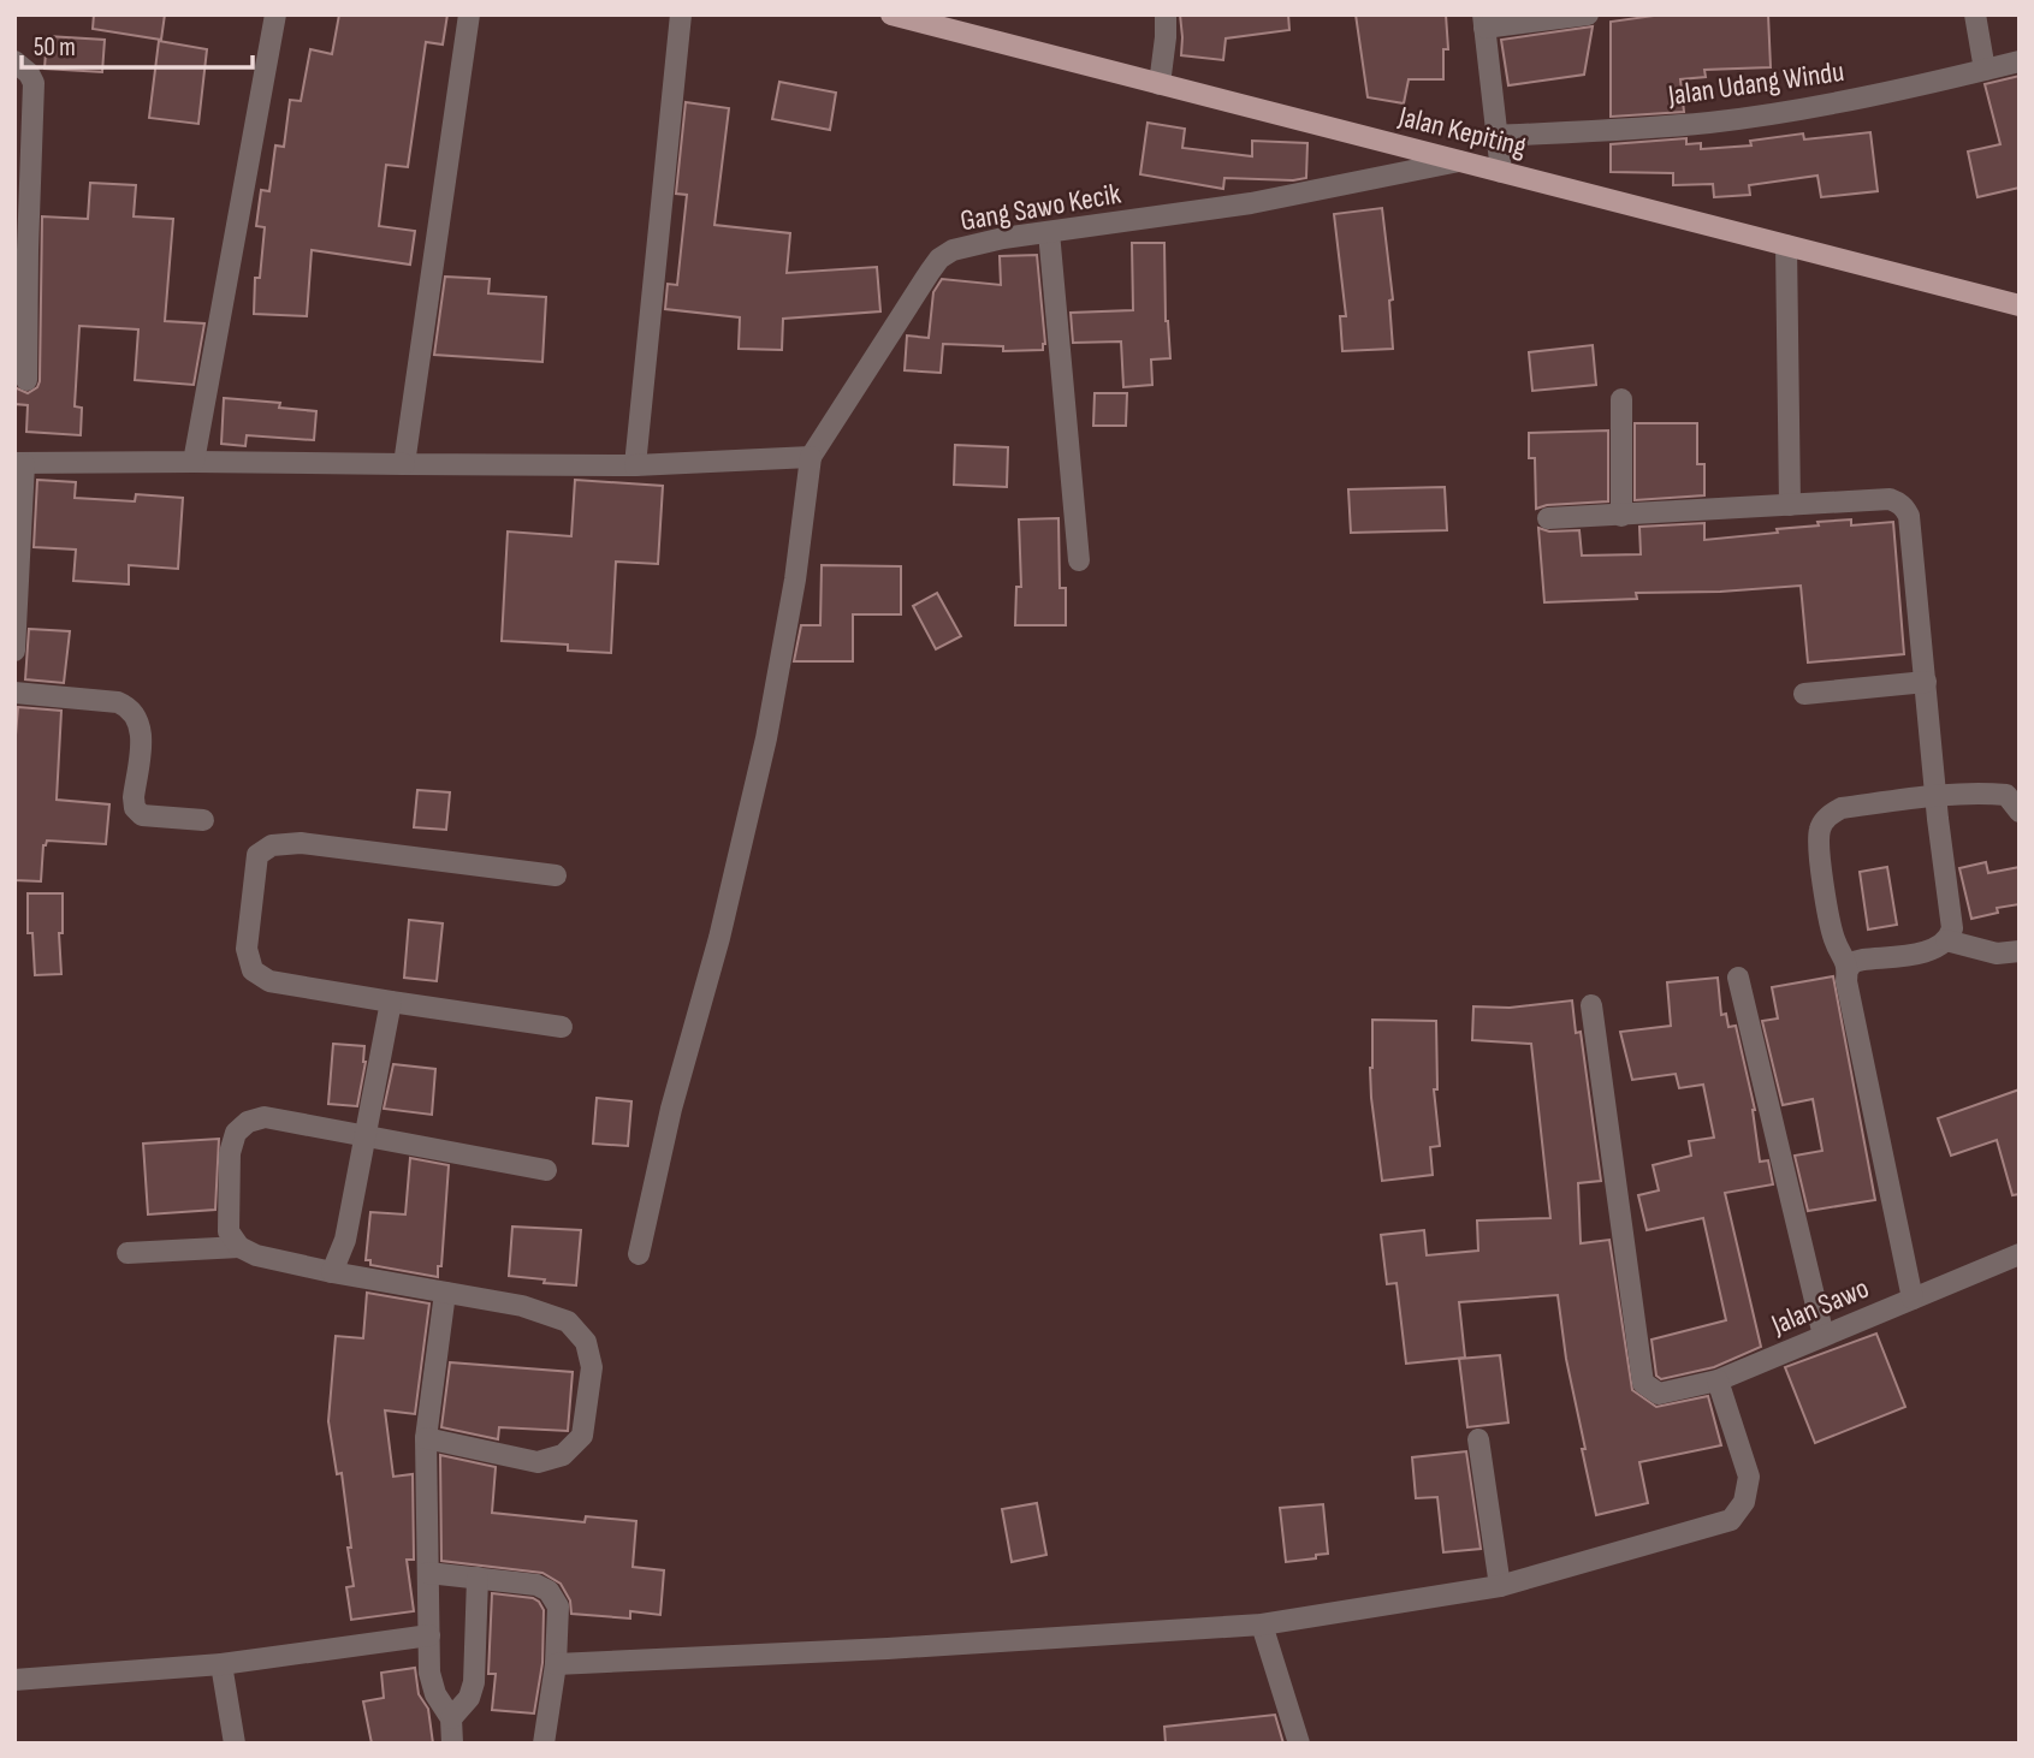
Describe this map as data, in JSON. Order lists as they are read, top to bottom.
{
  "streets": {
    "main road": ["Jalan Kepiting"],
    "street": ["Jalan Udang Windu", "Gang Sawo Kecik", "Jalan Sawo"]
  },
  "crossings": [
    ["Jalan Kepiting", "Gang Sawo Kecik"]
  ],
  "scale_bar": "50 m"
}
